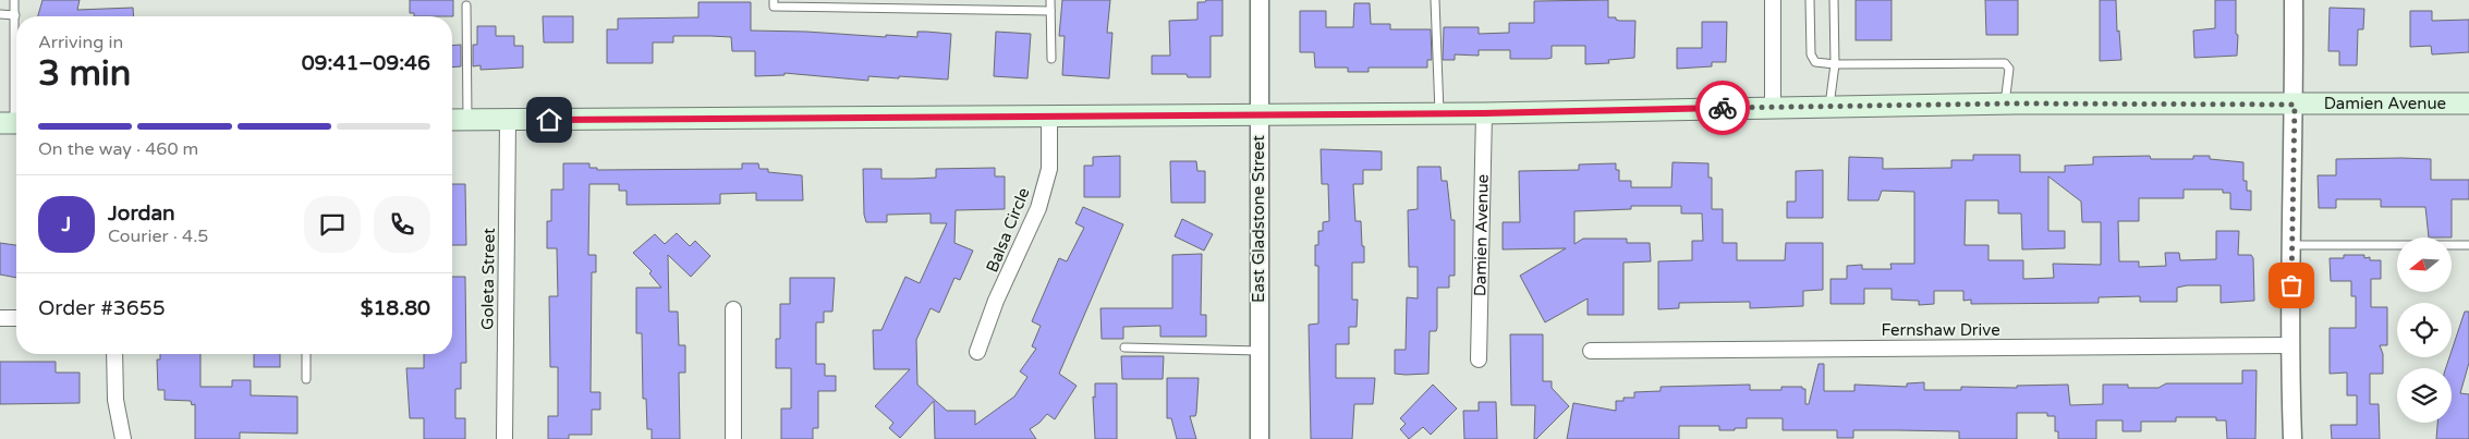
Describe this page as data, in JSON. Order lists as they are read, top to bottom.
{
  "streets": {
    "main road": ["Damien Avenue"],
    "street": [
      "East Gladstone Street",
      "Balsa Circle",
      "Goleta Street",
      "Fernshaw Drive"
    ]
  },
  "crossings": [
    ["Damien Avenue", "East Gladstone Street"],
    ["Damien Avenue", "Balsa Circle"],
    ["Damien Avenue", "Goleta Street"]
  ],
  "north": "left",
  "page": {
    "heading": ["3 min", "Arriving in", "09:41–09:46"],
    "panel": [
      "Jordan",
      "Courier · 4.5",
      "Order #3655",
      "$18.80"
    ],
    "bar": "On the way · 460 m",
    "round": "J"
  }
}
